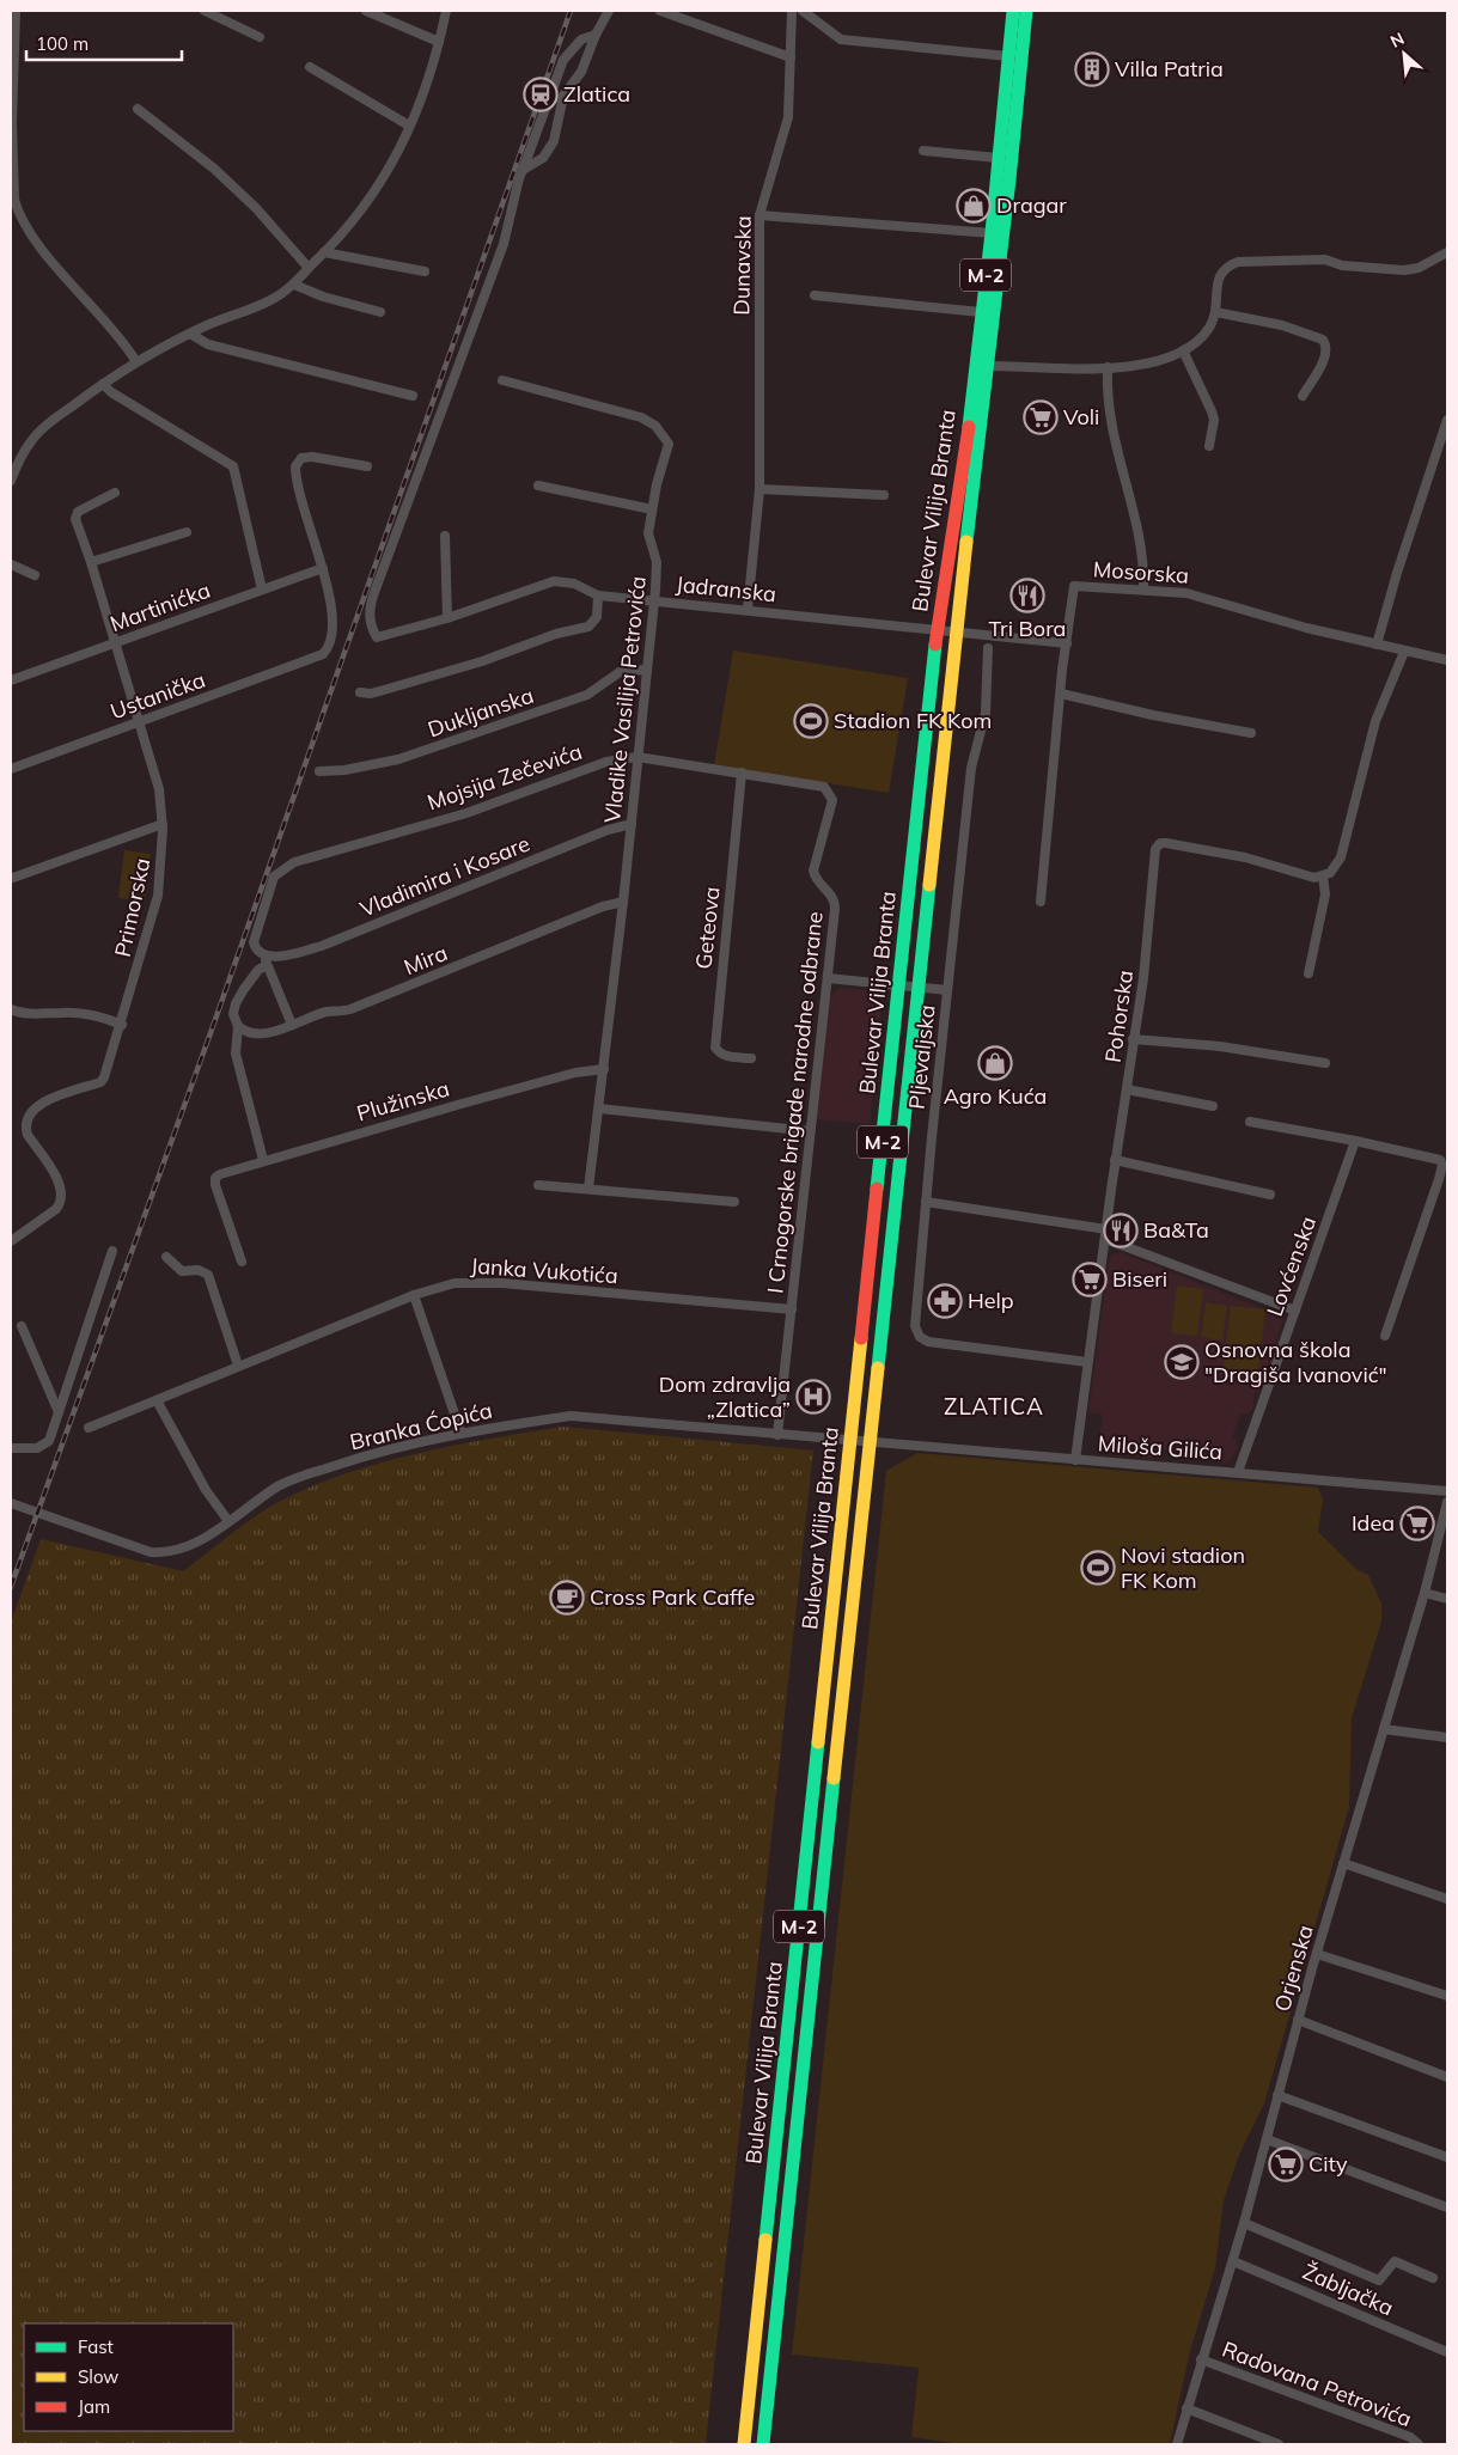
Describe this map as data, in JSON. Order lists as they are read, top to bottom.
{
  "streets": {
    "main road": ["M-2", "Bulevar Vilija Branta"],
    "street": [
      "Dunavska",
      "Mosorska",
      "Jadranska",
      "Martinićka",
      "Ustanička",
      "Vladike Vasilija Petrovića",
      "Dukljanska",
      "Mojsija Zečevića",
      "Vladimira i Kosare",
      "Primorska",
      "Geteova",
      "Mira",
      "Pohorska",
      "Pljevaljska",
      "Plužinska",
      "I Crnogorske brigade narodne odbrane",
      "Lovćenska",
      "Janka Vukotića",
      "Branka Ćopića",
      "Miloša Gilića",
      "Orjenska",
      "Žabljačka",
      "Radovana Petrovića"
    ]
  },
  "crossings": [
    ["Dunavska", "Jadranska"],
    ["Bulevar Vilija Branta", "Jadranska"],
    ["Bulevar Vilija Branta", "Branka Ćopića"],
    ["Bulevar Vilija Branta", "Miloša Gilića"],
    ["Jadranska", "Vladike Vasilija Petrovića"],
    ["Martinićka", "Ustanička"],
    ["Martinićka", "Primorska"],
    ["Ustanička", "Primorska"],
    ["Vladike Vasilija Petrovića", "Dukljanska"],
    ["Vladike Vasilija Petrovića", "Mojsija Zečevića"],
    ["Vladike Vasilija Petrovića", "Vladimira i Kosare"],
    ["Vladike Vasilija Petrovića", "Mira"],
    ["Vladike Vasilija Petrovića", "Plužinska"],
    ["Mojsija Zečevića", "Vladimira i Kosare"],
    ["Mojsija Zečevića", "Geteova"],
    ["Mojsija Zečevića", "I Crnogorske brigade narodne odbrane"],
    ["Pohorska", "Pljevaljska"],
    ["Pohorska", "Miloša Gilića"],
    ["I Crnogorske brigade narodne odbrane", "Janka Vukotića"],
    ["I Crnogorske brigade narodne odbrane", "Branka Ćopića"],
    ["Lovćenska", "Miloša Gilića"],
    ["Branka Ćopića", "Miloša Gilića"],
    ["Orjenska", "Žabljačka"],
    ["Orjenska", "Radovana Petrovića"]
  ],
  "districts": ["ZLATICA"],
  "places": {
    "building": ["Villa Patria"],
    "station": ["Zlatica"],
    "shop": ["Dragar", "Agro Kuća"],
    "supermarket": [
      "Voli",
      "Biseri",
      "Idea",
      "City"
    ],
    "restaurant": ["Tri Bora", "Ba&Ta"],
    "sports": ["Stadion FK Kom", "Novi stadion FK Kom"],
    "pharmacy": ["Help"],
    "school or university": ["Osnovna škola \"Dragiša Ivanović\""],
    "hospital": ["Dom zdravlja „Zlatica”"],
    "cafe": ["Cross Park Caffe"]
  },
  "legend": ["Fast", "Slow", "Jam"],
  "scale_bar": "100 m",
  "north": "top left"
}
